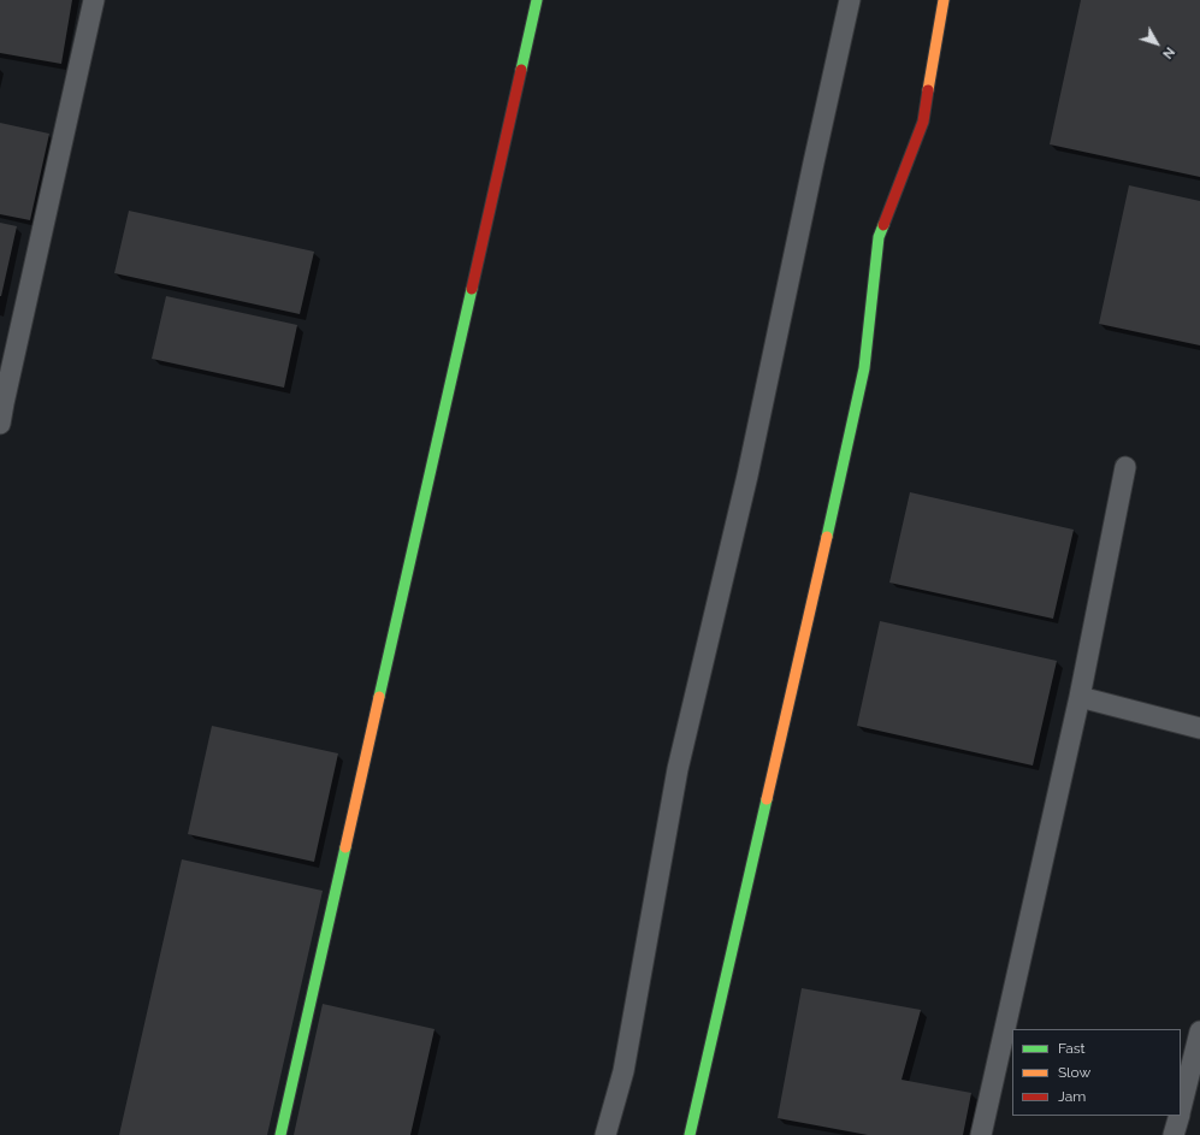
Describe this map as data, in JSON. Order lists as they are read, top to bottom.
{
  "legend": ["Fast", "Slow", "Jam"],
  "north": "bottom right"
}
